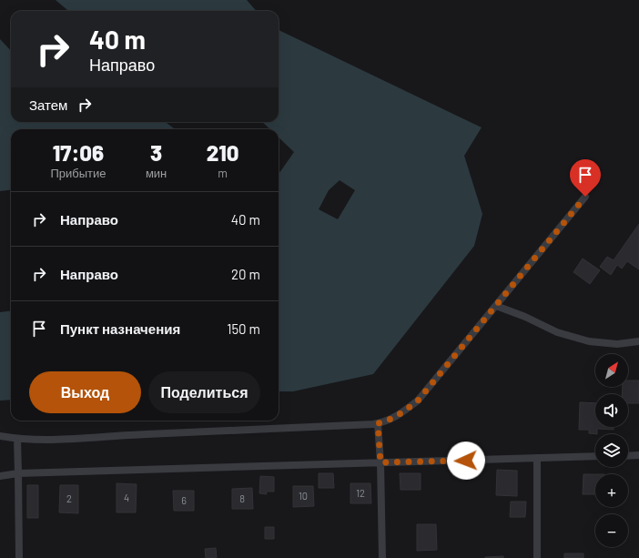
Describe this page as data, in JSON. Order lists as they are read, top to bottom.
{
  "house_numbers": [
    "12",
    "10",
    "4",
    "2",
    "8",
    "6"
  ],
  "north": "top right",
  "page": {
    "turn": ["40 m", "Направо"],
    "then": "Затем",
    "eta": [
      "17:06",
      "Прибытие",
      "3",
      "мин",
      "210",
      "m"
    ],
    "list": [
      {
        "name": "Направо",
        "value": "40 m"
      },
      {
        "name": "Направо",
        "value": "20 m"
      },
      {
        "name": "Пункт назначения",
        "value": "150 m"
      }
    ],
    "map_buttons": ["+", "−"],
    "buttons": ["Выход", "Поделиться"]
  }
}
